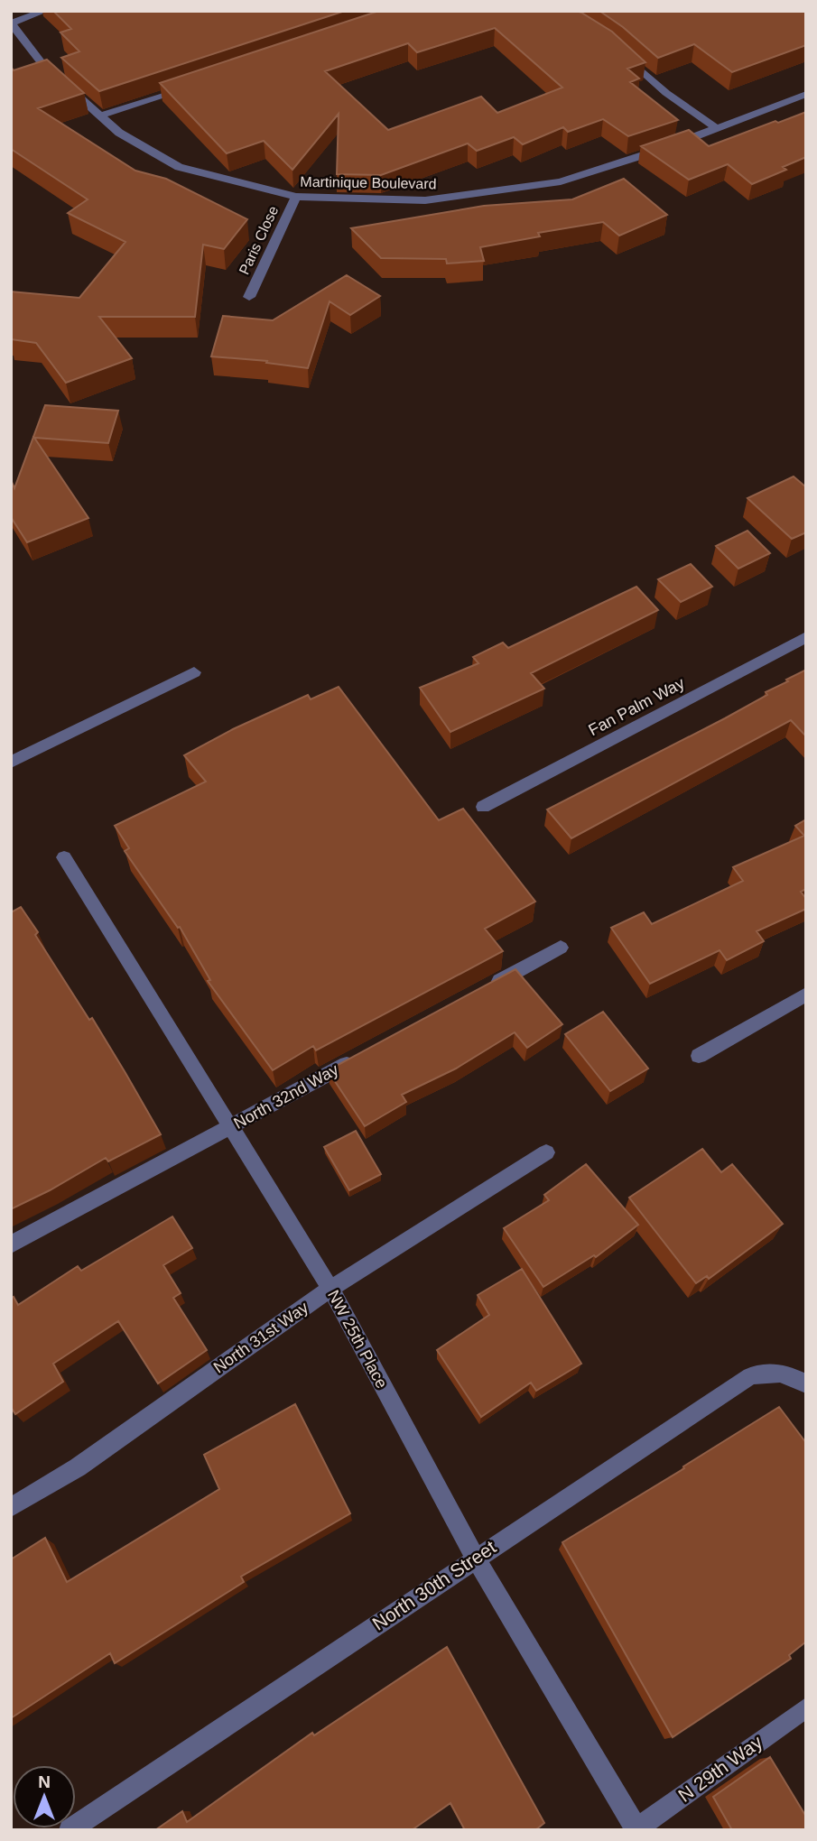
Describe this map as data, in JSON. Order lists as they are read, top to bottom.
{
  "streets": {
    "street": [
      "Martinique Boulevard",
      "Paris Close",
      "Fan Palm Way",
      "North 32nd Way",
      "North 31st Way",
      "NW 25th Place",
      "North 30th Street",
      "N 29th Way"
    ]
  },
  "crossings": [
    ["Martinique Boulevard", "Paris Close"],
    ["North 32nd Way", "NW 25th Place"],
    ["North 31st Way", "NW 25th Place"],
    ["NW 25th Place", "North 30th Street"],
    ["NW 25th Place", "N 29th Way"]
  ],
  "north": "top"
}
